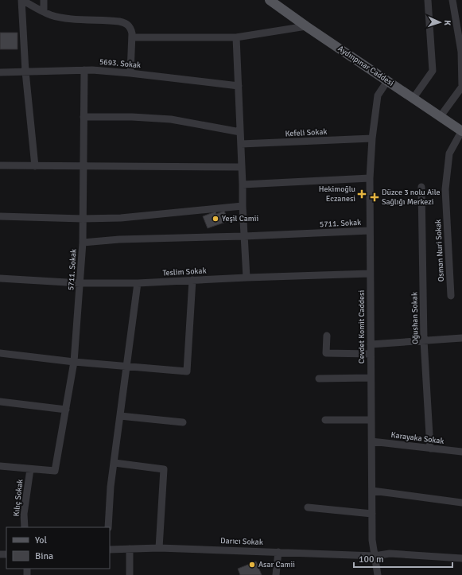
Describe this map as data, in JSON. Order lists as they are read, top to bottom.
{
  "streets": {
    "main road": ["Aydınpınar Caddesi"],
    "street": [
      "5693. Sokak",
      "Kefeli Sokak",
      "5711. Sokak",
      "Osman Nuri Sokak",
      "Teslim Sokak",
      "Oğushan Sokak",
      "Cevdet Komit Caddesi",
      "Karayaka Sokak",
      "Kılıç Sokak",
      "Darıcı Sokak"
    ]
  },
  "crossings": [
    ["Aydınpınar Caddesi", "Osman Nuri Sokak"],
    ["Aydınpınar Caddesi", "Cevdet Komit Caddesi"],
    ["Kefeli Sokak", "Cevdet Komit Caddesi"],
    ["5711. Sokak", "Teslim Sokak"],
    ["5711. Sokak", "Cevdet Komit Caddesi"],
    ["5711. Sokak", "Kılıç Sokak"],
    ["Teslim Sokak", "Cevdet Komit Caddesi"],
    ["Oğushan Sokak", "Karayaka Sokak"],
    ["Cevdet Komit Caddesi", "Karayaka Sokak"],
    ["Cevdet Komit Caddesi", "Darıcı Sokak"]
  ],
  "places": {
    "health": ["Hekimoğlu Eczanesi", "Düzce 3 nolu Aile Sağlığı Merkezi"],
    "other": ["Yeşil Camii", "Asar Camii"]
  },
  "legend": ["Yol", "Bina"],
  "scale_bar": "100 m",
  "north": "right"
}
